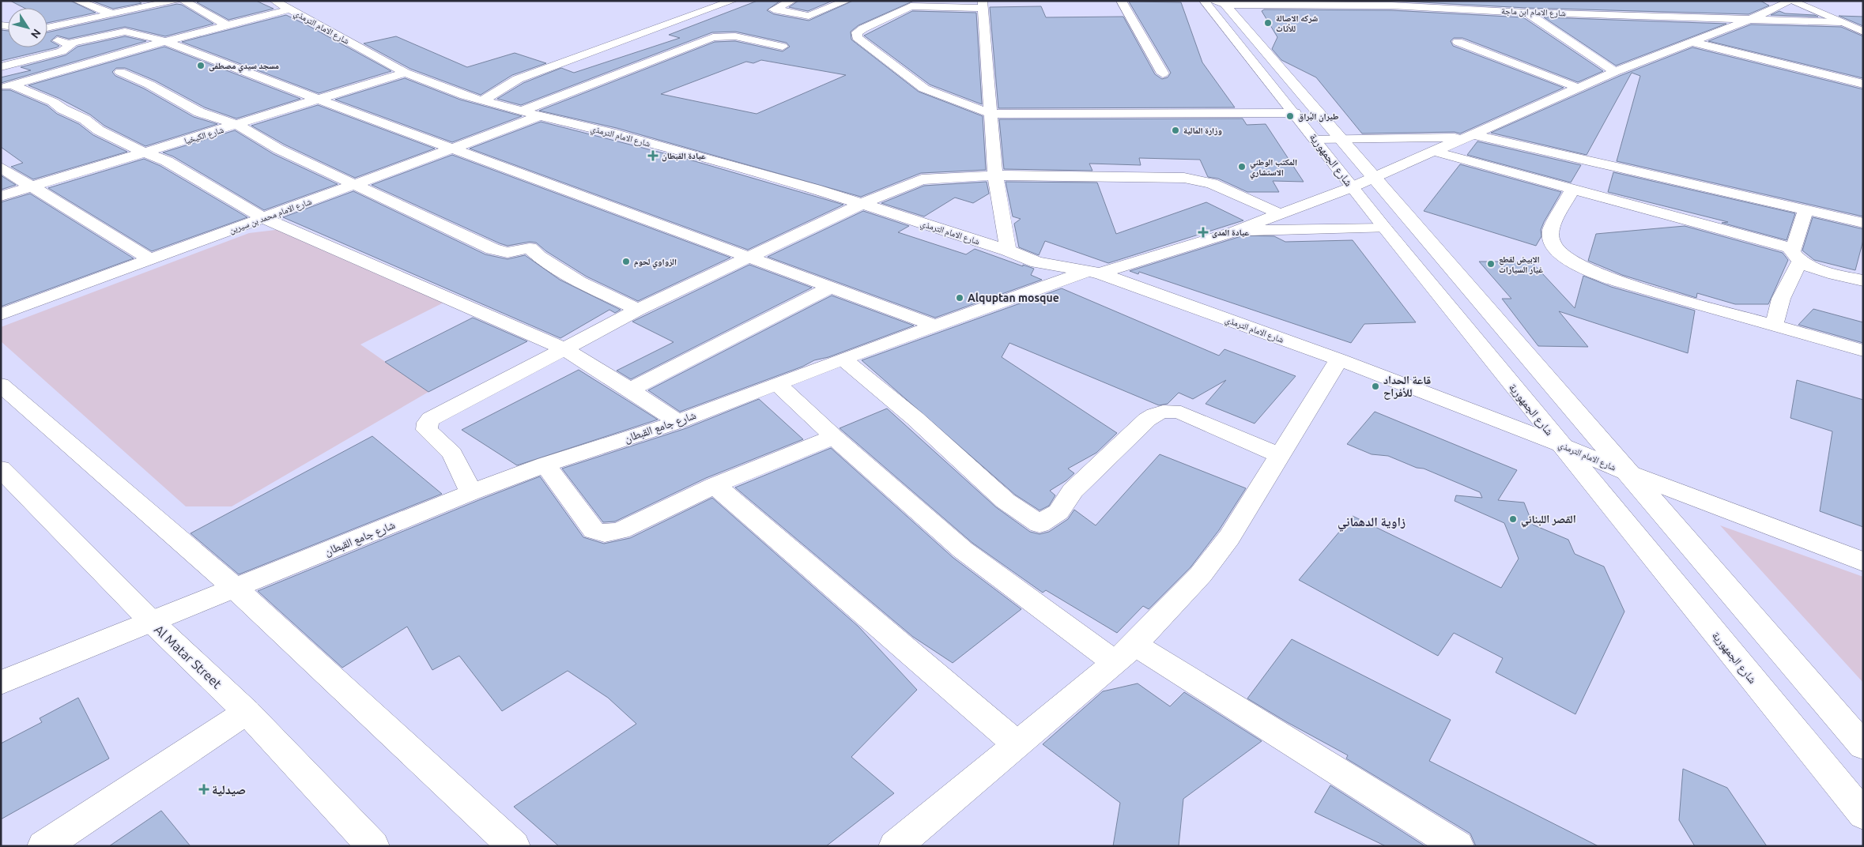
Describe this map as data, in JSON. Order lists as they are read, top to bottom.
{
  "streets": {
    "street": [
      "شارع الامام ابن ماجة",
      "شارع الامام الترمذي",
      "شارع الكيخيا",
      "شارع الجمهورية",
      "شارع الامام محمد بن سيرين",
      "شارع جامع القبطان",
      "Al Matar Street"
    ]
  },
  "crossings": [
    ["شارع الامام ابن ماجة", "شارع الجمهورية"],
    ["شارع الامام الترمذي", "شارع الكيخيا"],
    ["شارع الامام الترمذي", "شارع الجمهورية"],
    ["شارع الامام الترمذي", "شارع الامام محمد بن سيرين"],
    ["شارع الامام الترمذي", "شارع جامع القبطان"],
    ["شارع جامع القبطان", "Al Matar Street"]
  ],
  "districts": ["زاوية الدهماني"],
  "places": {
    "other": [
      "شركه الاصالة للأثاث",
      "مسجد سيدي مصطفى",
      "طيران البُراق",
      "وزارة المالية",
      "المكتب الوطني الاستشاري",
      "الزواوي لحوم",
      "الابيض لقطع غيار السيارات",
      "Alquptan mosque",
      "قاعة الحداد للأفراح",
      "القصر اللبناني"
    ],
    "health": ["عيادة القبطان", "عيادة المدى", "صيدلية"]
  },
  "north": "bottom right"
}
